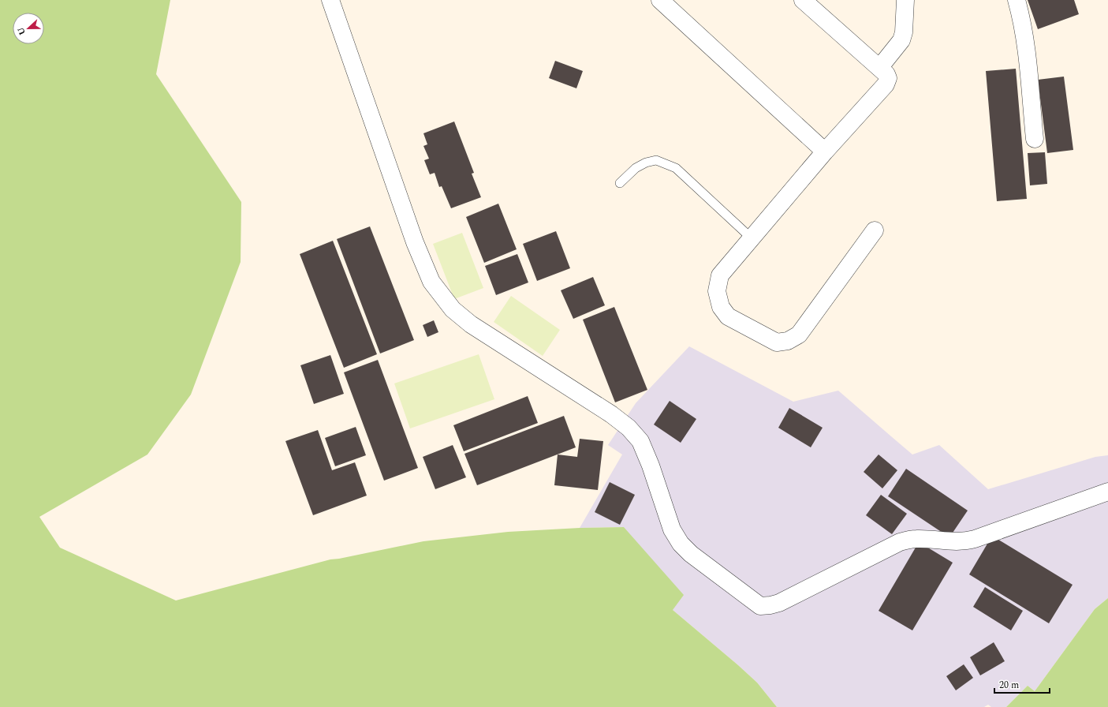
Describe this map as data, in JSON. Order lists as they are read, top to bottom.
{
  "scale_bar": "20 m",
  "north": "left"
}
